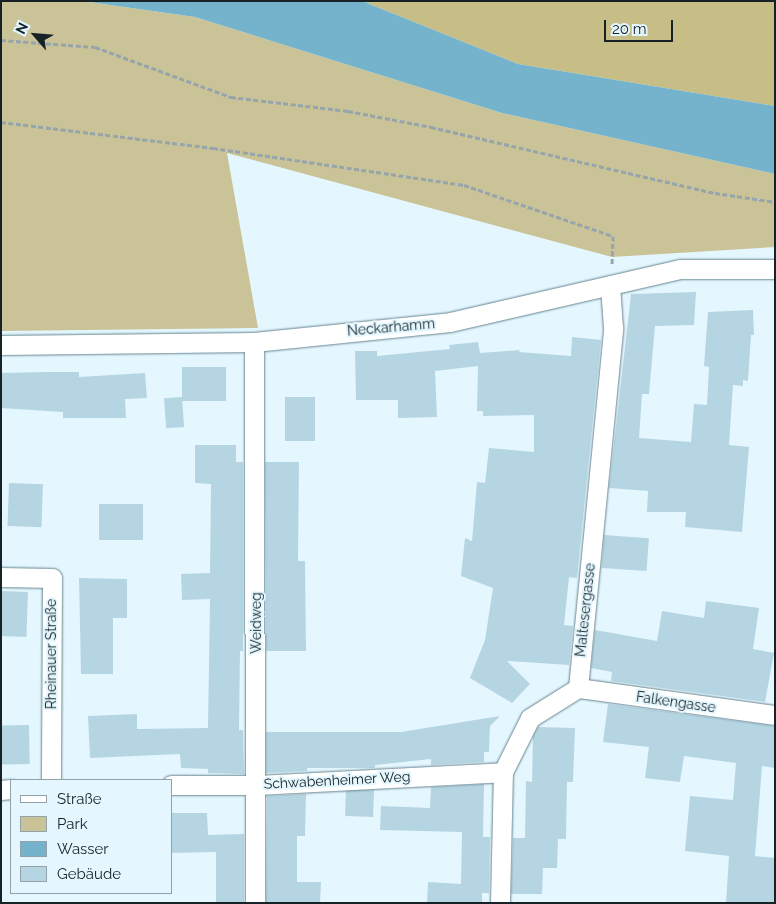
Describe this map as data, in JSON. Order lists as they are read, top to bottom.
{
  "streets": {
    "street": [
      "Neckarhamm",
      "Maltesergasse",
      "Weidweg",
      "Rheinauer Straße",
      "Falkengasse",
      "Schwabenheimer Weg"
    ]
  },
  "crossings": [
    ["Neckarhamm", "Maltesergasse"],
    ["Neckarhamm", "Weidweg"],
    ["Maltesergasse", "Falkengasse"],
    ["Weidweg", "Schwabenheimer Weg"]
  ],
  "legend": [
    "Straße",
    "Park",
    "Wasser",
    "Gebäude"
  ],
  "scale_bar": "20 m",
  "north": "top left"
}
